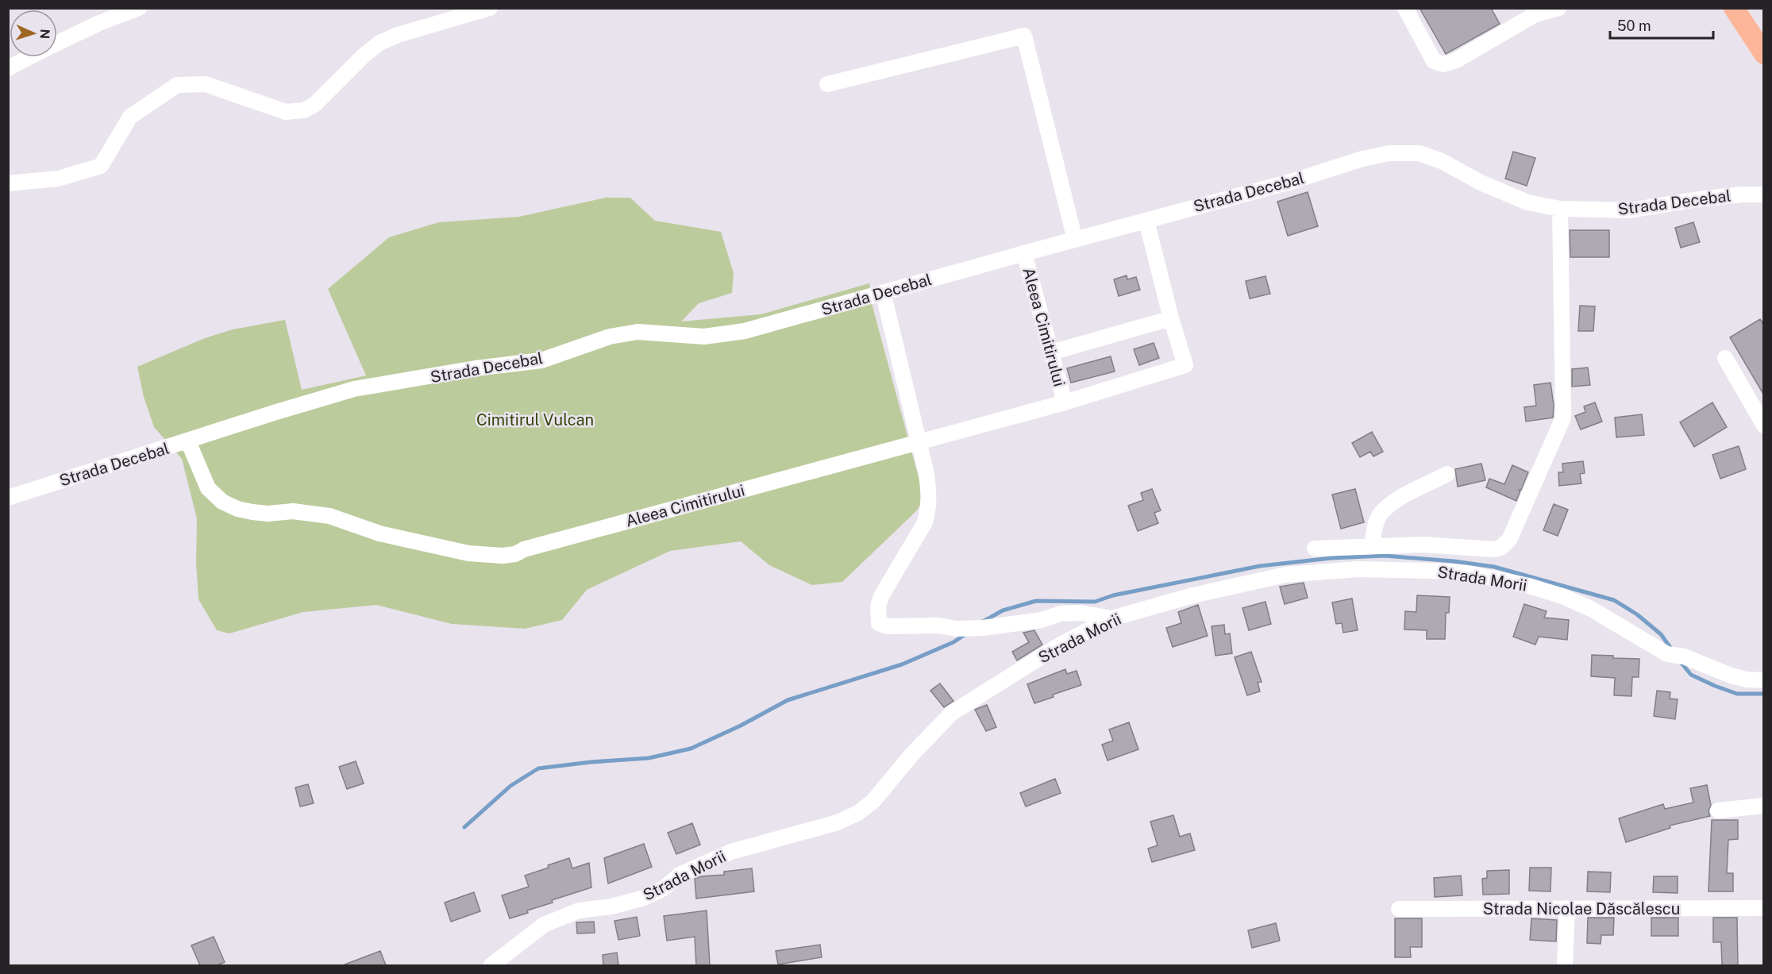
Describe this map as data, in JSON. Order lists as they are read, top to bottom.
{
  "streets": {
    "street": [
      "Strada Decebal",
      "Aleea Cimitirului",
      "Strada Morii",
      "Strada Nicolae Dăscălescu"
    ]
  },
  "crossings": [
    ["Strada Decebal", "Aleea Cimitirului"]
  ],
  "parks": ["Cimitirul Vulcan"],
  "scale_bar": "50 m",
  "north": "right"
}
